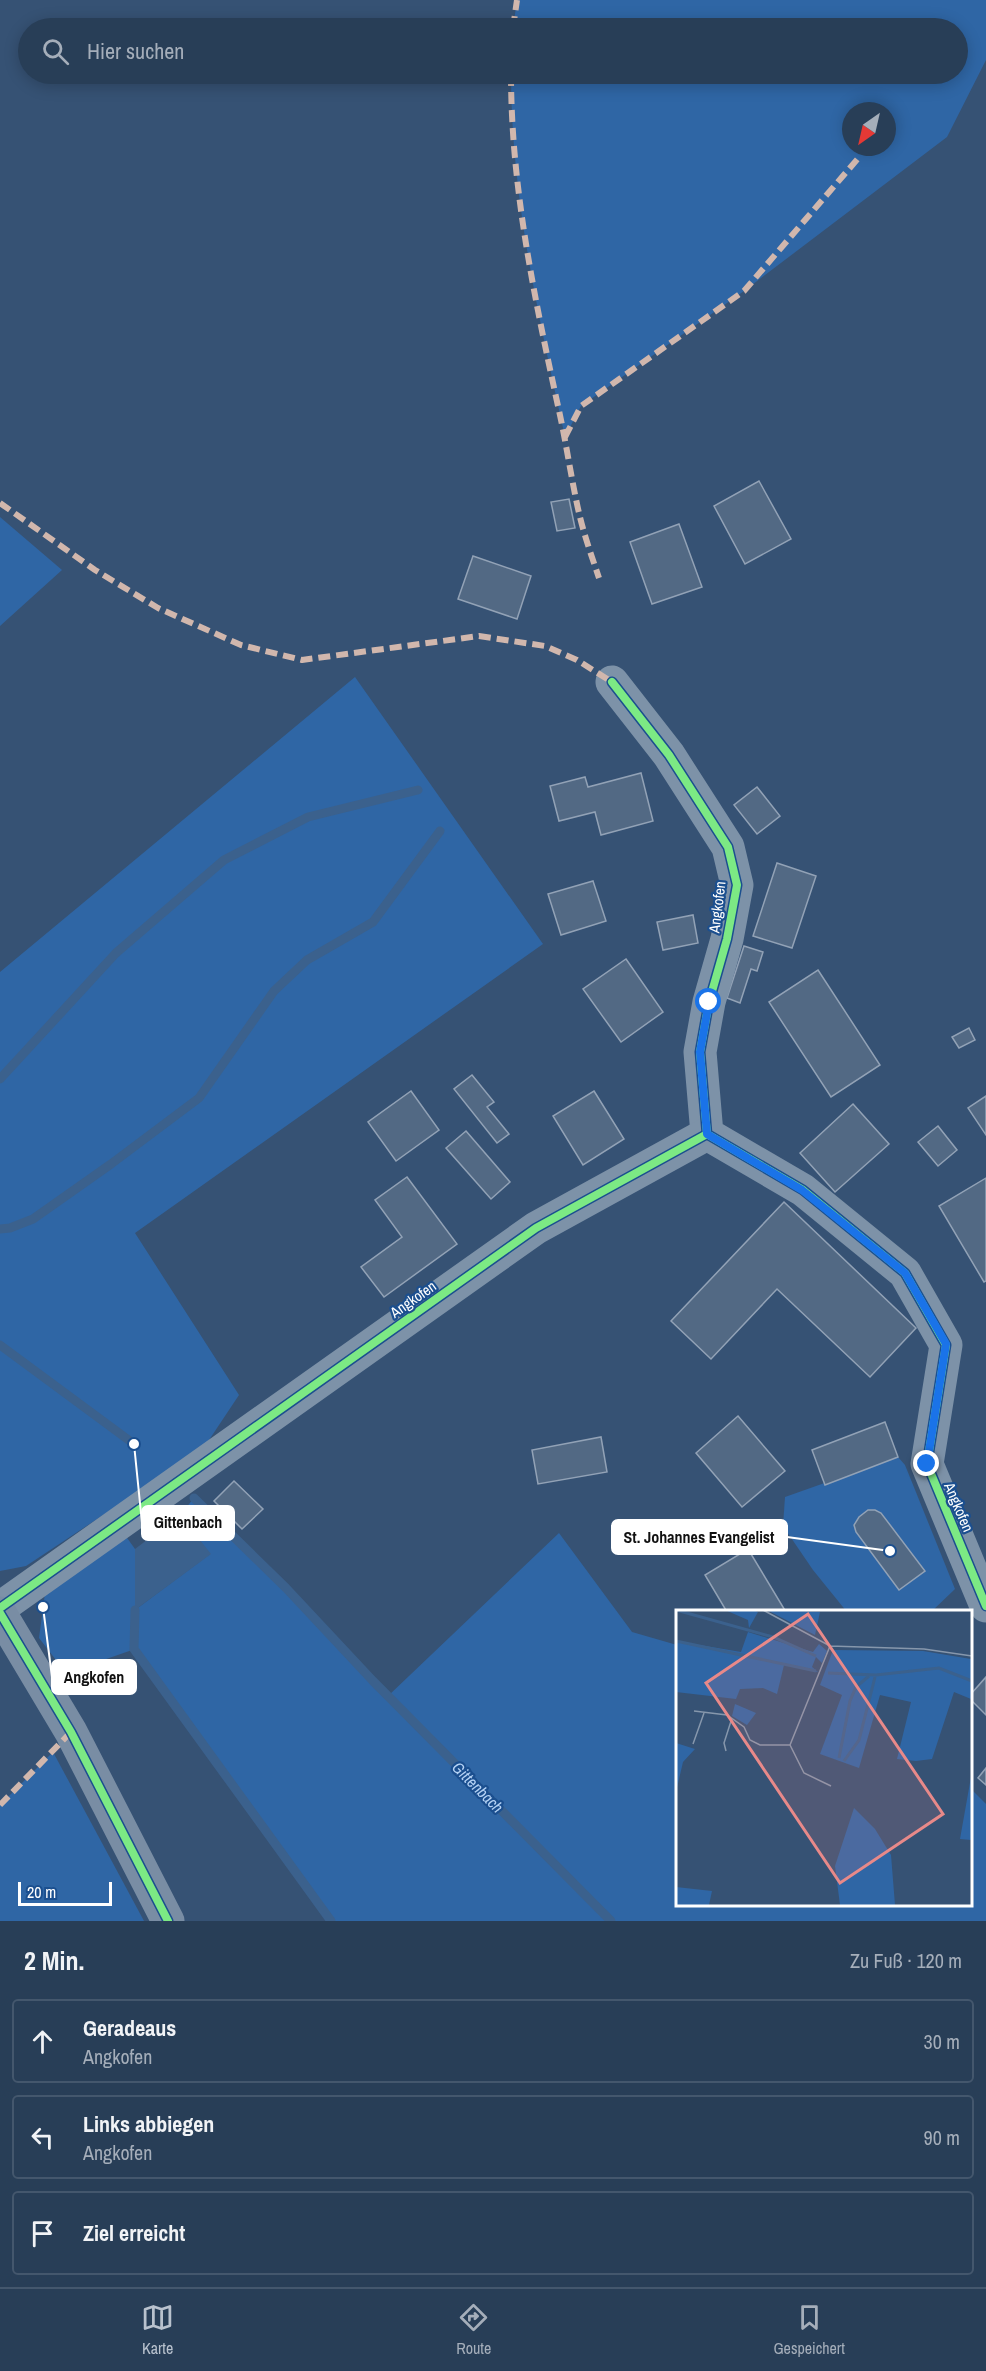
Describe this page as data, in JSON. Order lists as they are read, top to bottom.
{
  "streets": {
    "street": ["Angkofen"]
  },
  "water": ["Gittenbach"],
  "places": ["Gittenbach", "St. Johannes Evangelist", "Angkofen"],
  "scale_bar": "20 m",
  "north": "bottom left",
  "page": {
    "search": "Hier suchen",
    "scale": "20 m",
    "heading": ["2 Min.", "Zu Fuß · 120 m"],
    "list": [
      ["Geradeaus", "Angkofen", "30 m"],
      ["Links abbiegen", "Angkofen", "90 m"],
      "Ziel erreicht"
    ],
    "nav": ["Karte", "Route", "Gespeichert"]
  }
}
